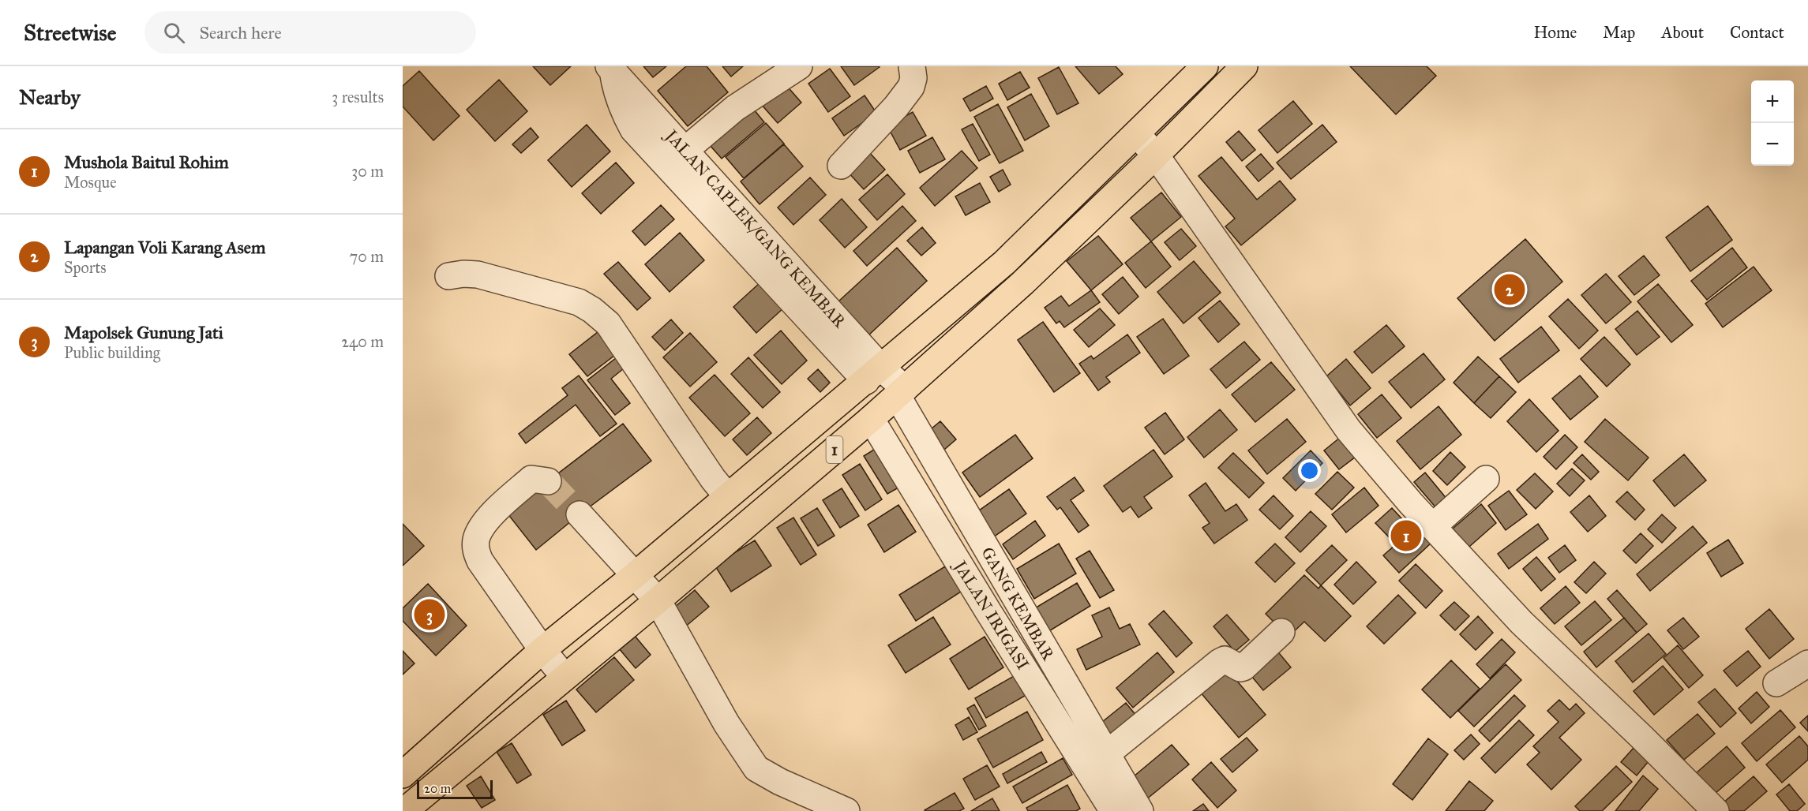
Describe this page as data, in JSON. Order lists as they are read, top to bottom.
{
  "streets": {
    "highway": ["1"],
    "street": ["JALAN CAPLEK/GANG KEMBAR", "GANG KEMBAR", "JALAN IRIGASI"]
  },
  "crossings": [
    ["JALAN CAPLEK/GANG KEMBAR", "1"],
    ["JALAN CAPLEK/GANG KEMBAR", "GANG KEMBAR"],
    ["1", "GANG KEMBAR"],
    ["1", "JALAN IRIGASI"]
  ],
  "scale_bar": "20 m",
  "page": {
    "header": "Streetwise",
    "search": "Search here",
    "nav": [
      "Home",
      "Map",
      "About",
      "Contact"
    ],
    "heading": ["Nearby", "3 results"],
    "map_buttons": ["+", "−"],
    "list": [
      {
        "mark": "1",
        "name": "Mushola Baitul Rohim",
        "note": "Mosque",
        "value": "30 m"
      },
      {
        "mark": "2",
        "name": "Lapangan Voli Karang Asem",
        "note": "Sports",
        "value": "70 m"
      },
      {
        "mark": "3",
        "name": "Mapolsek Gunung Jati",
        "note": "Public building",
        "value": "240 m"
      }
    ],
    "pins": ["2", "1", "3"],
    "scale": "20 m"
  }
}
